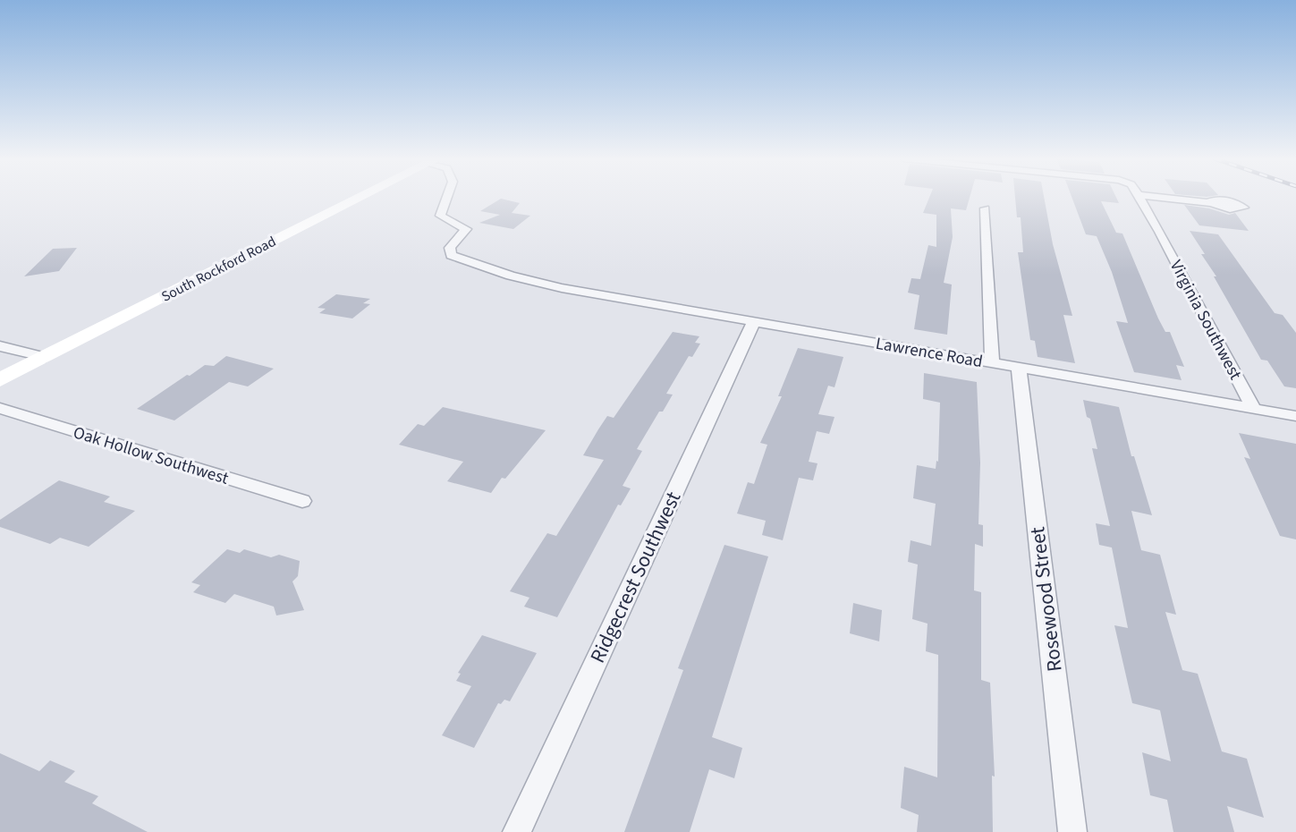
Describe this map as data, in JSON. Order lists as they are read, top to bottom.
{
  "streets": {
    "street": [
      "South Rockford Road",
      "Virginia Southwest",
      "Lawrence Road",
      "Oak Hollow Southwest",
      "Ridgecrest Southwest",
      "Rosewood Street"
    ]
  },
  "crossings": [
    ["Virginia Southwest", "Lawrence Road"],
    ["Lawrence Road", "Ridgecrest Southwest"],
    ["Lawrence Road", "Rosewood Street"]
  ]
}
